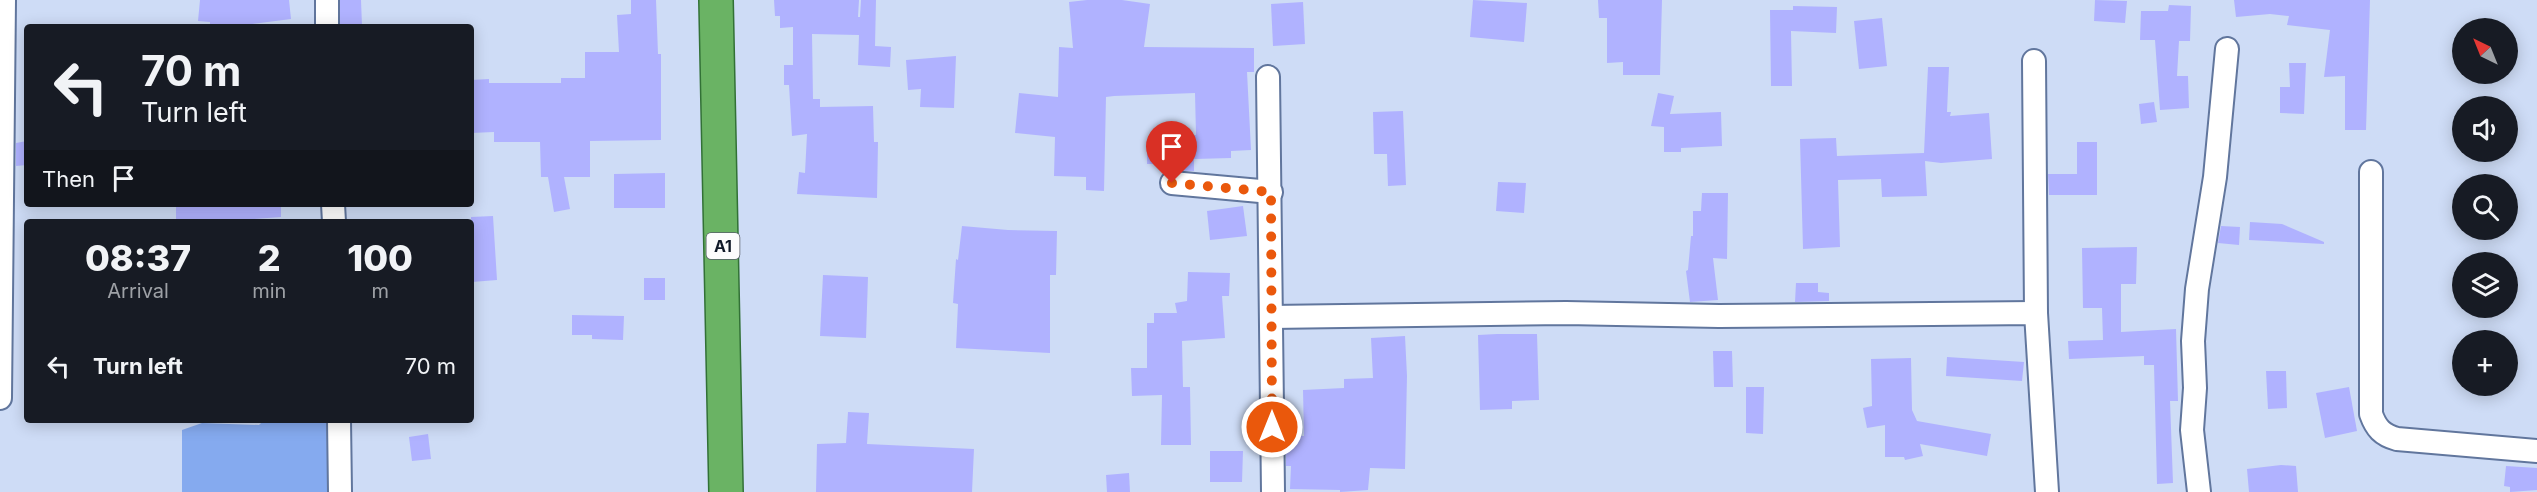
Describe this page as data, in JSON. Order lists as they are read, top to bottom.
{
  "streets": {
    "highway": ["A1"]
  },
  "north": "top left",
  "page": {
    "map_buttons": "+",
    "turn": ["70 m", "Turn left"],
    "then": "Then",
    "eta": [
      "08:37",
      "Arrival",
      "2",
      "min",
      "100",
      "m"
    ],
    "list": [
      {
        "name": "Turn left",
        "value": "70 m"
      }
    ]
  }
}
